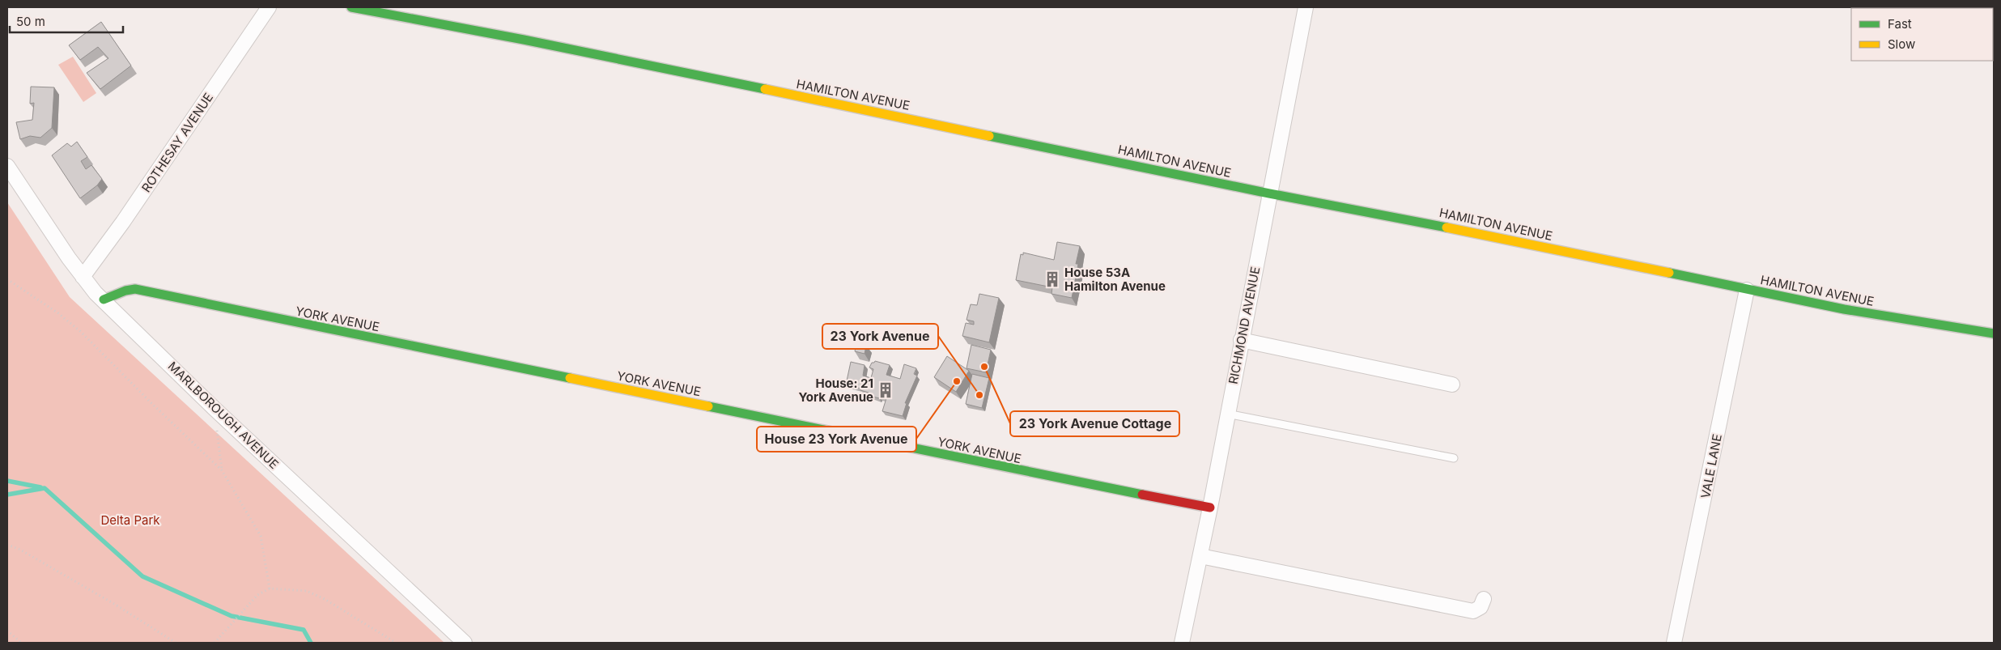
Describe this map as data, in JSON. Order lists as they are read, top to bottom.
{
  "streets": {
    "street": [
      "HAMILTON AVENUE",
      "ROTHESAY AVENUE",
      "YORK AVENUE",
      "RICHMOND AVENUE",
      "MARLBOROUGH AVENUE",
      "VALE LANE"
    ]
  },
  "crossings": [
    ["HAMILTON AVENUE", "RICHMOND AVENUE"],
    ["HAMILTON AVENUE", "VALE LANE"],
    ["ROTHESAY AVENUE", "MARLBOROUGH AVENUE"],
    ["YORK AVENUE", "RICHMOND AVENUE"],
    ["YORK AVENUE", "MARLBOROUGH AVENUE"]
  ],
  "parks": ["Delta Park"],
  "places": {
    "building": ["House 53A Hamilton Avenue", "House: 21 York Avenue"],
    "other": ["23 York Avenue Cottage", "House 23 York Avenue", "23 York Avenue"]
  },
  "legend": ["Fast", "Slow"],
  "scale_bar": "50 m"
}
